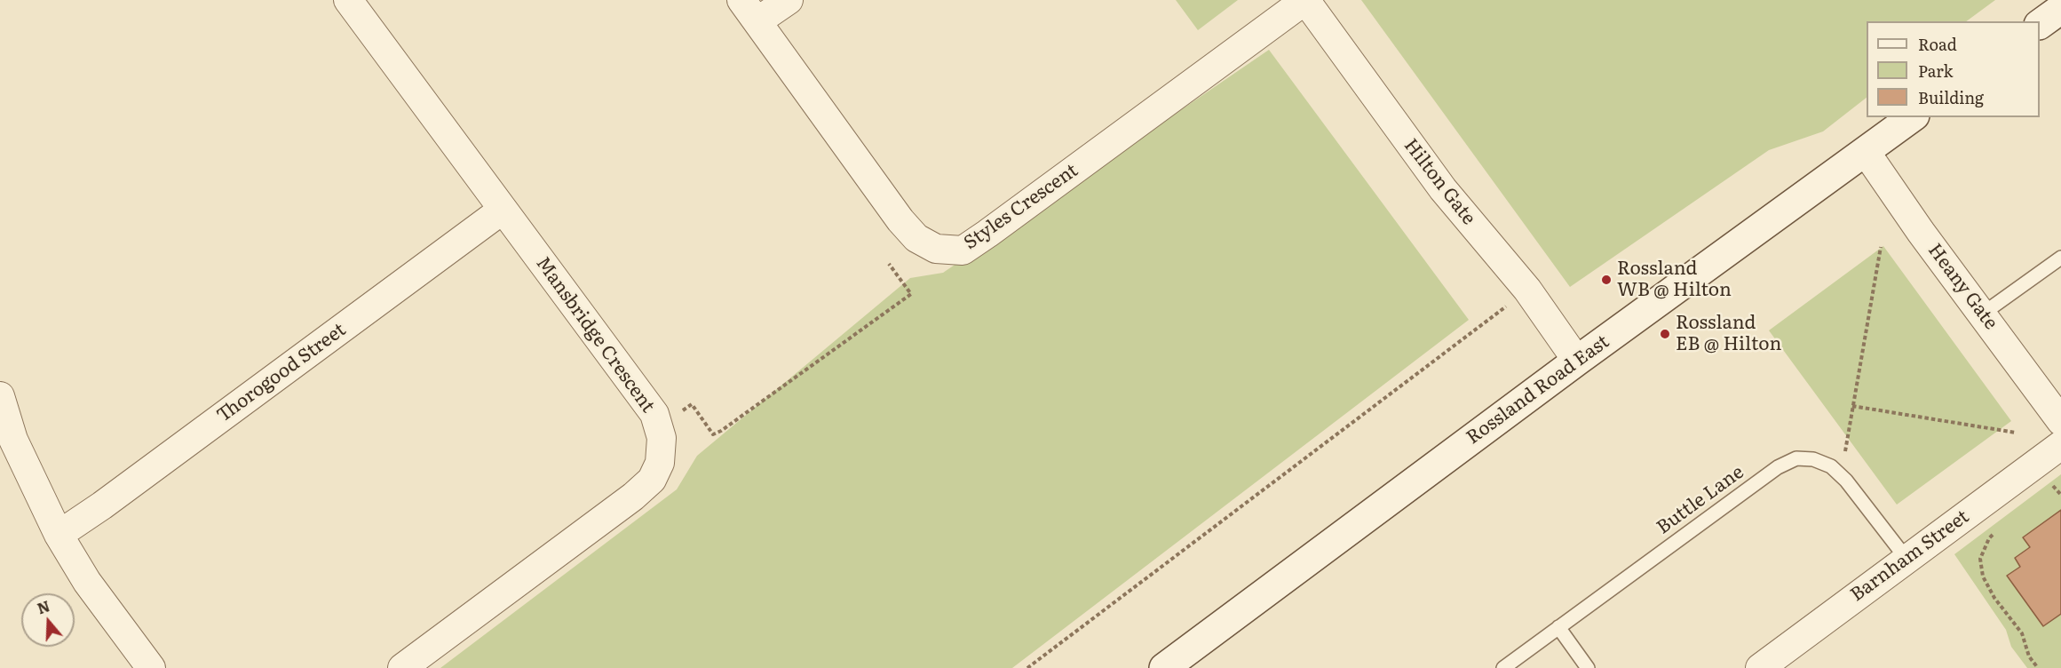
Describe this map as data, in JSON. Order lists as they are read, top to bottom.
{
  "streets": {
    "main road": ["Rossland Road East"],
    "street": [
      "Hilton Gate",
      "Styles Crescent",
      "Heany Gate",
      "Mansbridge Crescent",
      "Thorogood Street",
      "Barnham Street"
    ],
    "lane": ["Buttle Lane"]
  },
  "crossings": [
    ["Hilton Gate", "Styles Crescent"],
    ["Hilton Gate", "Rossland Road East"],
    ["Heany Gate", "Rossland Road East"],
    ["Mansbridge Crescent", "Thorogood Street"],
    ["Buttle Lane", "Barnham Street"]
  ],
  "places": ["Rossland WB @ Hilton", "Rossland EB @ Hilton"],
  "legend": ["Road", "Park", "Building"],
  "north": "top"
}
